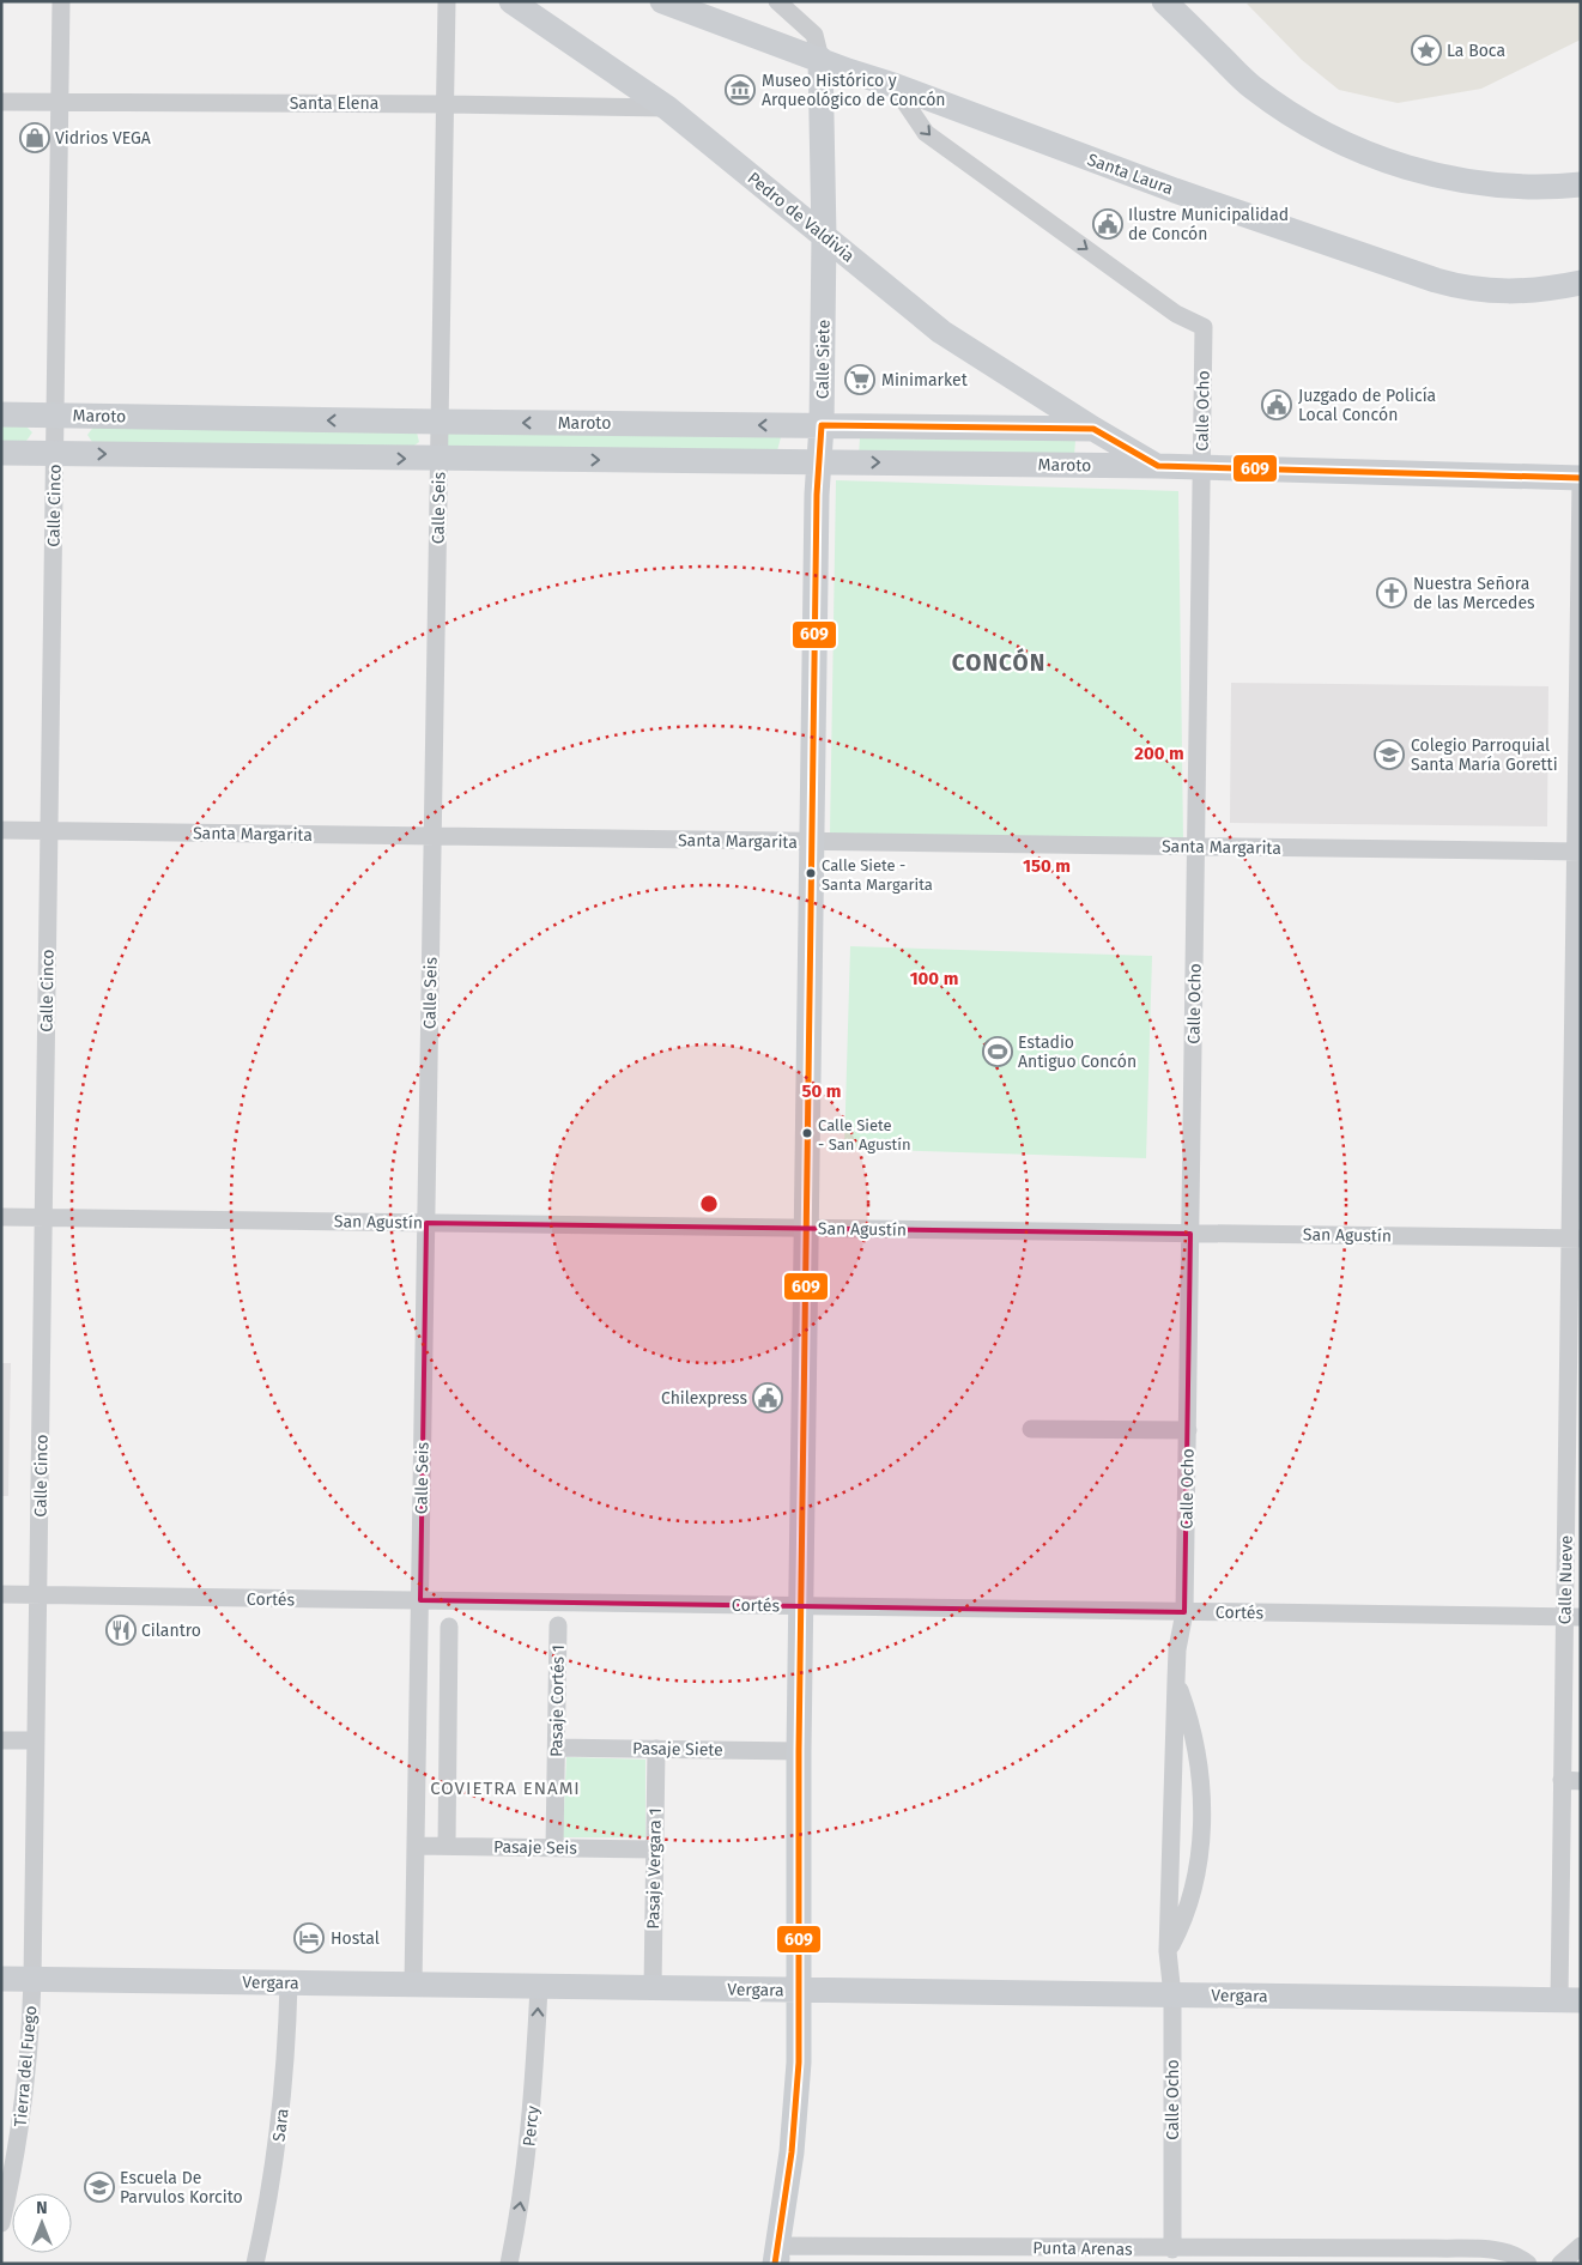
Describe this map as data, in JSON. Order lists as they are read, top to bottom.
{
  "streets": {
    "street": [
      "Santa Elena",
      "Santa Laura",
      "Pedro de Valdivia",
      "Calle Siete",
      "Calle Ocho",
      "Maroto",
      "Calle Cinco",
      "Calle Seis",
      "Santa Margarita",
      "San Agustín",
      "Calle Nueve",
      "Cortés",
      "Pasaje Cortés 1",
      "Pasaje Siete",
      "Pasaje Seis",
      "Pasaje Vergara 1",
      "Vergara",
      "Tierra del Fuego",
      "Sara",
      "Percy",
      "Punta Arenas"
    ]
  },
  "crossings": [
    ["Santa Elena", "Pedro de Valdivia"],
    ["Santa Elena", "Calle Cinco"],
    ["Santa Elena", "Calle Seis"],
    ["Santa Laura", "Calle Siete"],
    ["Santa Laura", "Calle Ocho"],
    ["Pedro de Valdivia", "Calle Siete"],
    ["Pedro de Valdivia", "Maroto"],
    ["Calle Siete", "Maroto"],
    ["Calle Siete", "Santa Margarita"],
    ["Calle Siete", "San Agustín"],
    ["Calle Siete", "Cortés"],
    ["Calle Siete", "Pasaje Siete"],
    ["Calle Siete", "Vergara"],
    ["Calle Siete", "Punta Arenas"],
    ["Calle Ocho", "Maroto"],
    ["Calle Ocho", "Santa Margarita"],
    ["Calle Ocho", "San Agustín"],
    ["Calle Ocho", "Cortés"],
    ["Calle Ocho", "Vergara"],
    ["Calle Ocho", "Punta Arenas"],
    ["Maroto", "Calle Cinco"],
    ["Maroto", "Calle Seis"],
    ["Maroto", "Calle Nueve"],
    ["Calle Cinco", "Santa Margarita"],
    ["Calle Cinco", "San Agustín"],
    ["Calle Cinco", "Cortés"],
    ["Calle Cinco", "Vergara"],
    ["Calle Cinco", "Tierra del Fuego"],
    ["Calle Seis", "Santa Margarita"],
    ["Calle Seis", "San Agustín"],
    ["Calle Seis", "Cortés"],
    ["Calle Seis", "Pasaje Seis"],
    ["Calle Seis", "Vergara"],
    ["Santa Margarita", "Calle Nueve"],
    ["San Agustín", "Calle Nueve"],
    ["Calle Nueve", "Cortés"],
    ["Calle Nueve", "Vergara"],
    ["Pasaje Cortés 1", "Pasaje Siete"],
    ["Pasaje Cortés 1", "Pasaje Seis"],
    ["Pasaje Siete", "Pasaje Vergara 1"],
    ["Pasaje Seis", "Pasaje Vergara 1"],
    ["Pasaje Vergara 1", "Vergara"],
    ["Vergara", "Tierra del Fuego"],
    ["Vergara", "Sara"],
    ["Vergara", "Percy"]
  ],
  "one_way": ["Percy"],
  "districts": ["CONCÓN", "COVIETRA ENAMI"],
  "places": {
    "place": ["La Boca"],
    "museum": ["Museo Histórico y Arqueológico de Concón"],
    "shop": ["Vidrios VEGA"],
    "public building": ["Ilustre Municipalidad de Concón", "Juzgado de Policía Local Concón", "Chilexpress"],
    "supermarket": ["Minimarket"],
    "church": ["Nuestra Señora de las Mercedes"],
    "school or university": ["Colegio Parroquial Santa María Goretti", "Escuela De Parvulos Korcito"],
    "other": ["Calle Siete - Santa Margarita", "Calle Siete - San Agustín"],
    "sports": ["Estadio Antiguo Concón"],
    "restaurant": ["Cilantro"],
    "hotel": ["Hostal"]
  },
  "lines": ["transit line 609"],
  "north": "top",
  "rings": [
    "200 m",
    "150 m",
    "100 m",
    "50 m"
  ]
}
